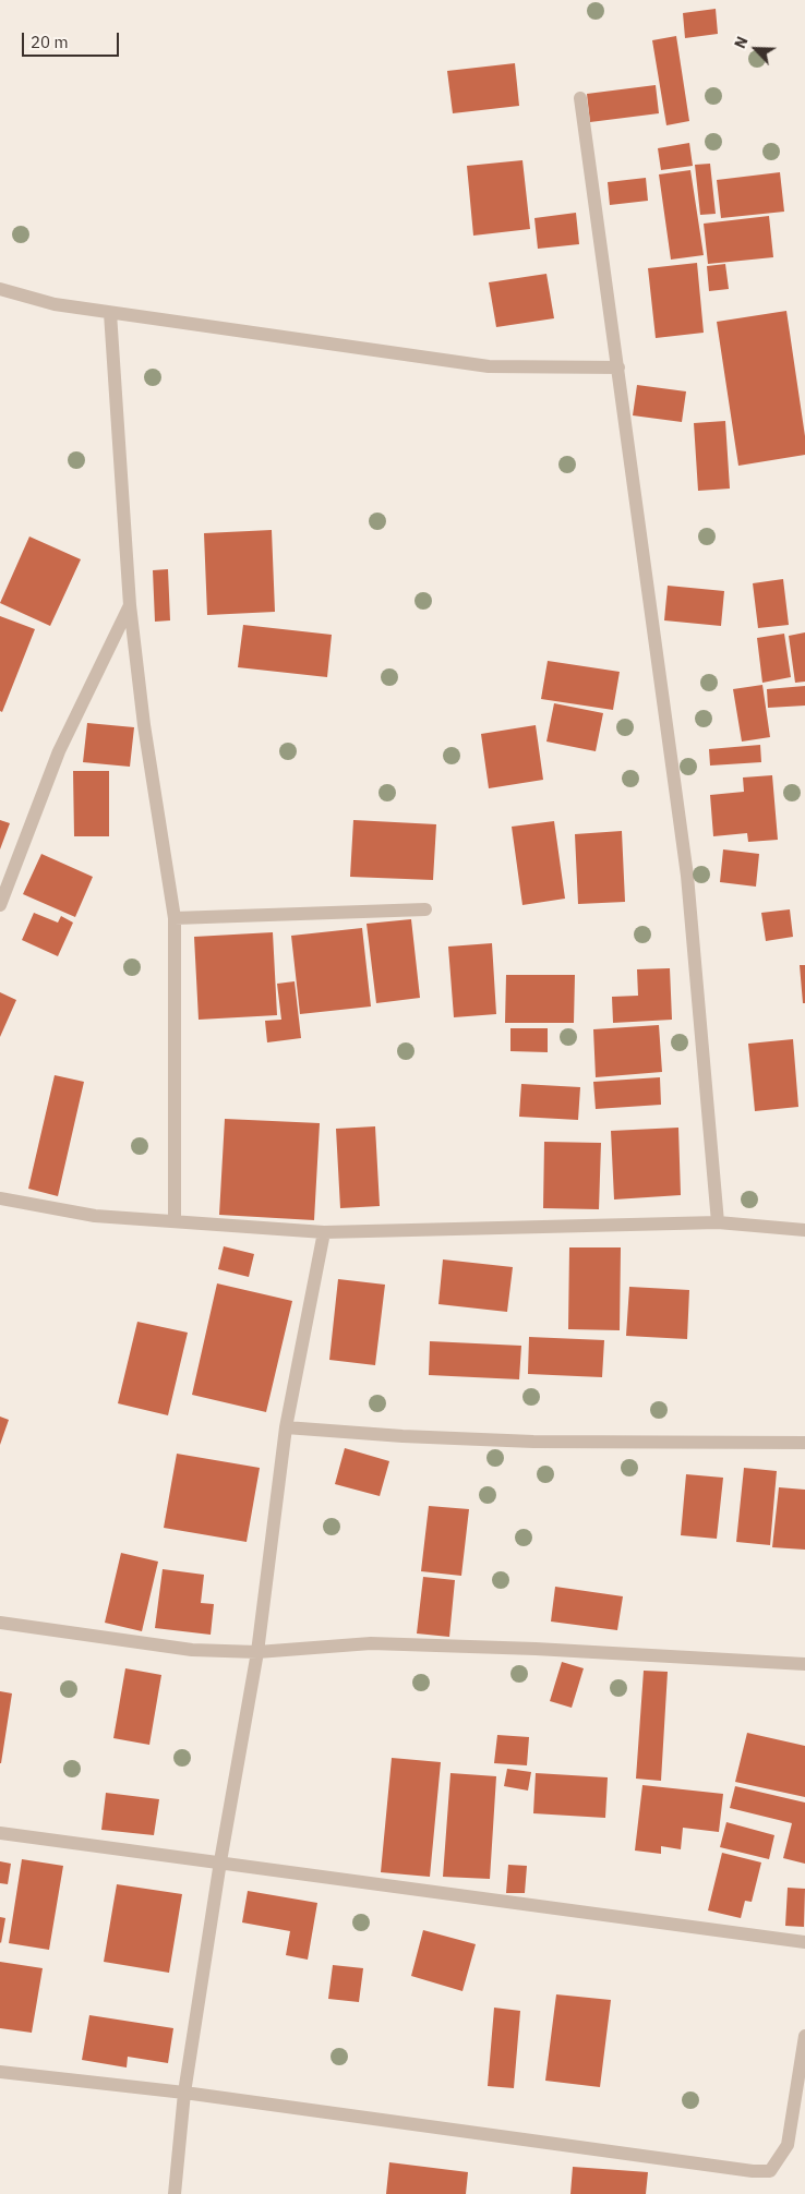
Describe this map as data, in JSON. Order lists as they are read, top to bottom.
{
  "scale_bar": "20 m",
  "north": "top left"
}
